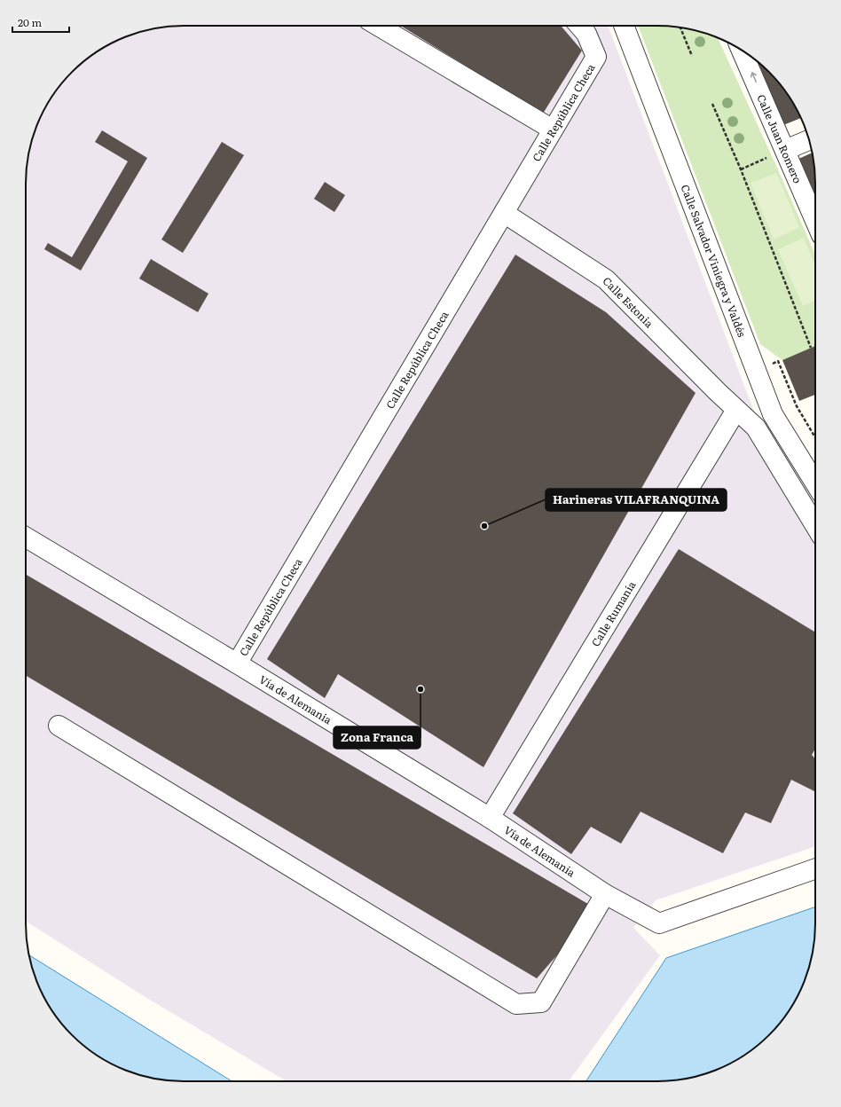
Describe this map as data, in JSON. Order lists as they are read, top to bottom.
{
  "streets": {
    "street": [
      "Calle República Checa",
      "Calle Juan Romero",
      "Calle Salvador Viniegra y Valdés",
      "Calle Estonia",
      "Calle Rumanía",
      "Vía de Alemania"
    ]
  },
  "crossings": [
    ["Calle República Checa", "Calle Estonia"],
    ["Calle República Checa", "Vía de Alemania"],
    ["Calle Estonia", "Calle Rumanía"],
    ["Calle Rumanía", "Vía de Alemania"]
  ],
  "one_way": ["Calle Juan Romero"],
  "places": ["Harineras VILAFRANQUINA", "Zona Franca"],
  "scale_bar": "20 m"
}
